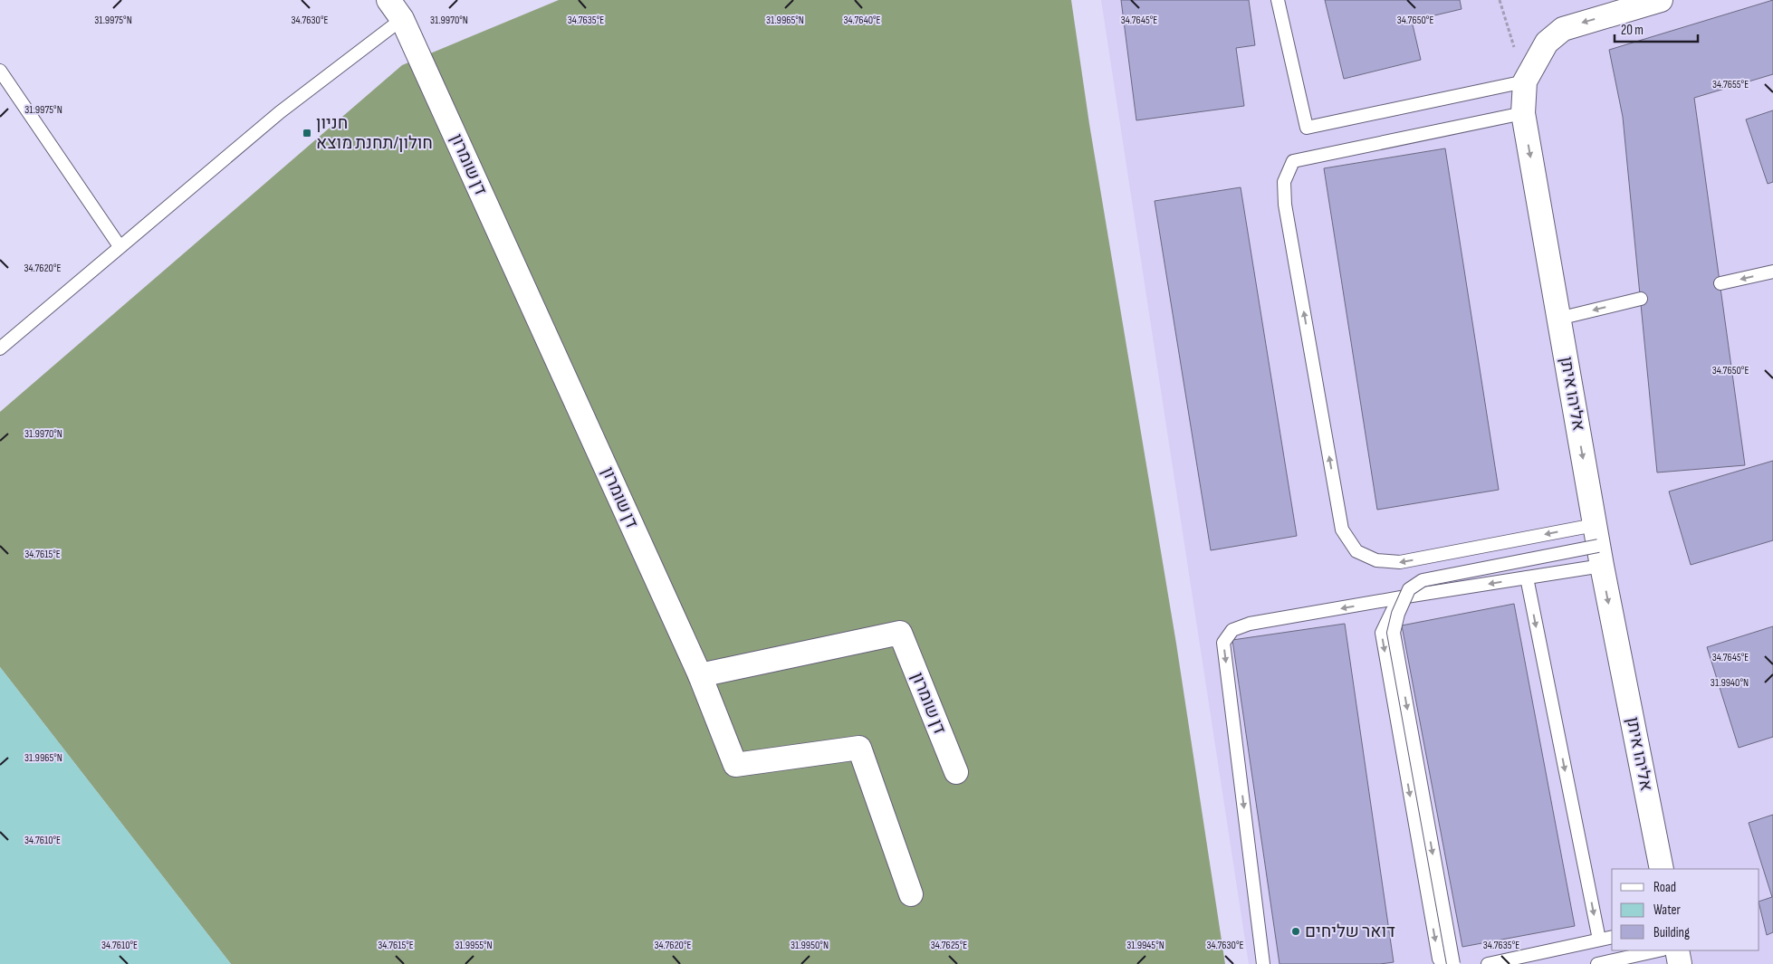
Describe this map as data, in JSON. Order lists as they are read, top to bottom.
{
  "streets": {
    "street": ["דן שומרון", "אליהו איתן"]
  },
  "one_way": ["אליהו איתן"],
  "places": {
    "transit": ["חניון חולון/תחנת מוצא"],
    "other": ["דואר שליחים"]
  },
  "legend": ["Road", "Water", "Building"],
  "scale_bar": "20 m",
  "coordinates": [
    "31.9975°N",
    "31.9970°N",
    "31.9965°N",
    "34.7630°E",
    "34.7635°E",
    "34.7640°E",
    "34.7645°E",
    "34.7650°E",
    "34.7655°E",
    "34.7620°E",
    "34.7615°E",
    "31.9940°N",
    "34.7610°E",
    "34.7625°E",
    "31.9955°N",
    "31.9950°N",
    "31.9945°N"
  ]
}
